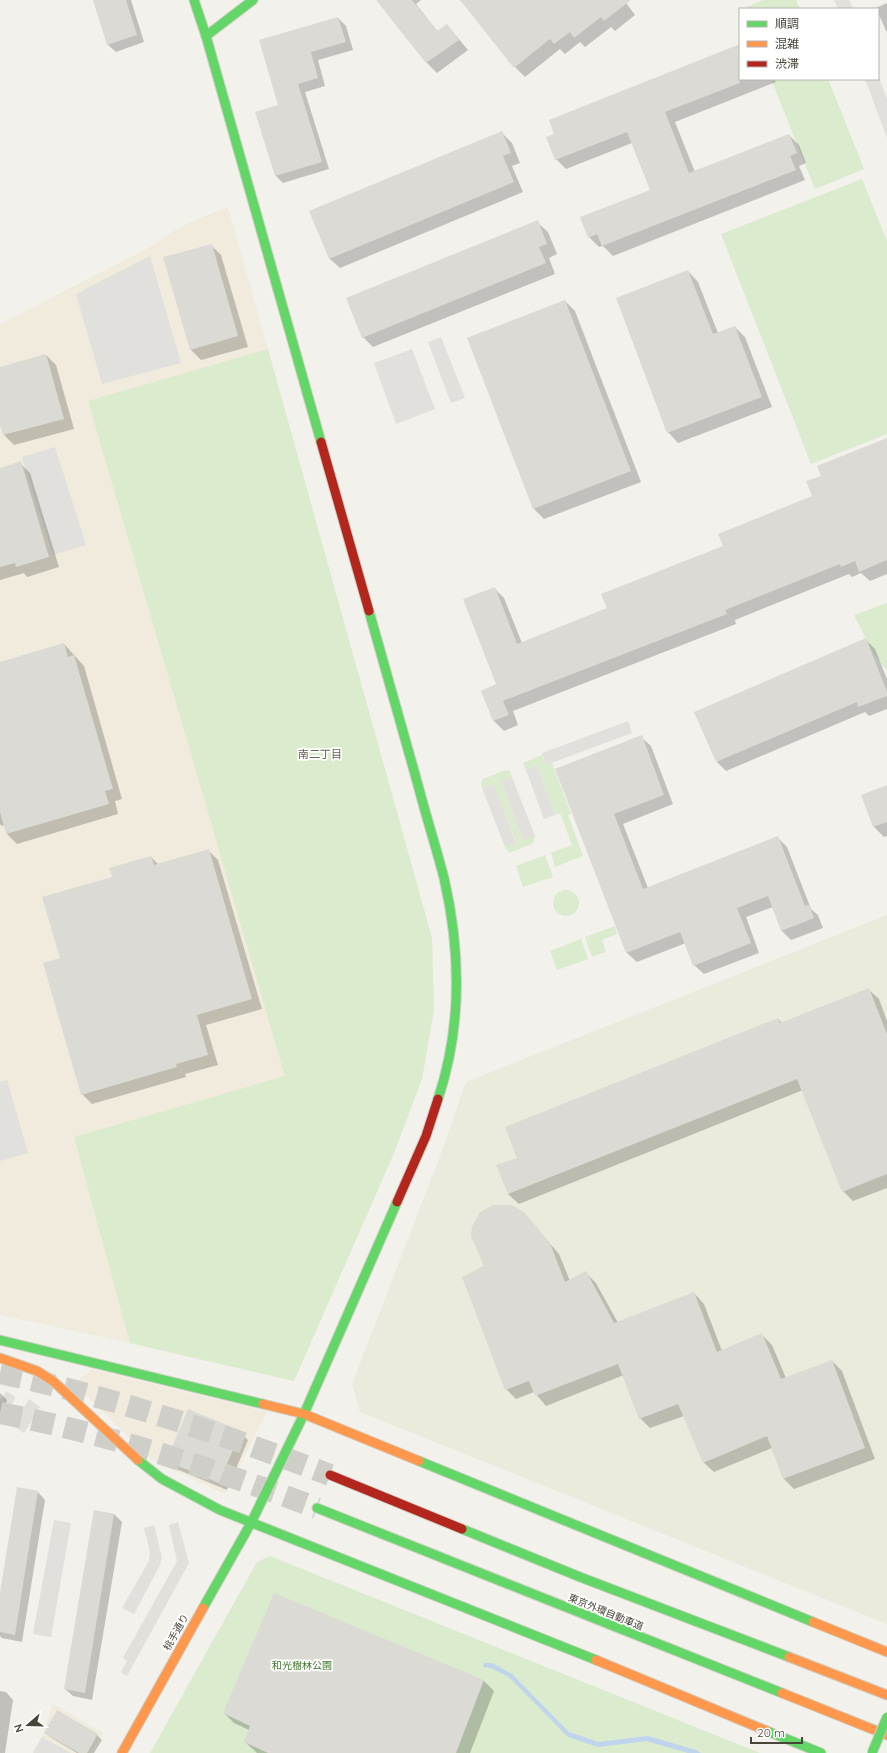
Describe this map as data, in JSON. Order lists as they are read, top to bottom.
{
  "streets": {
    "main road": ["東京外環自動車道", "桃手通り"]
  },
  "districts": ["南二丁目"],
  "parks": ["和光樹林公園"],
  "legend": ["順調", "混雑", "渋滞"],
  "scale_bar": "20 m",
  "north": "left"
}
